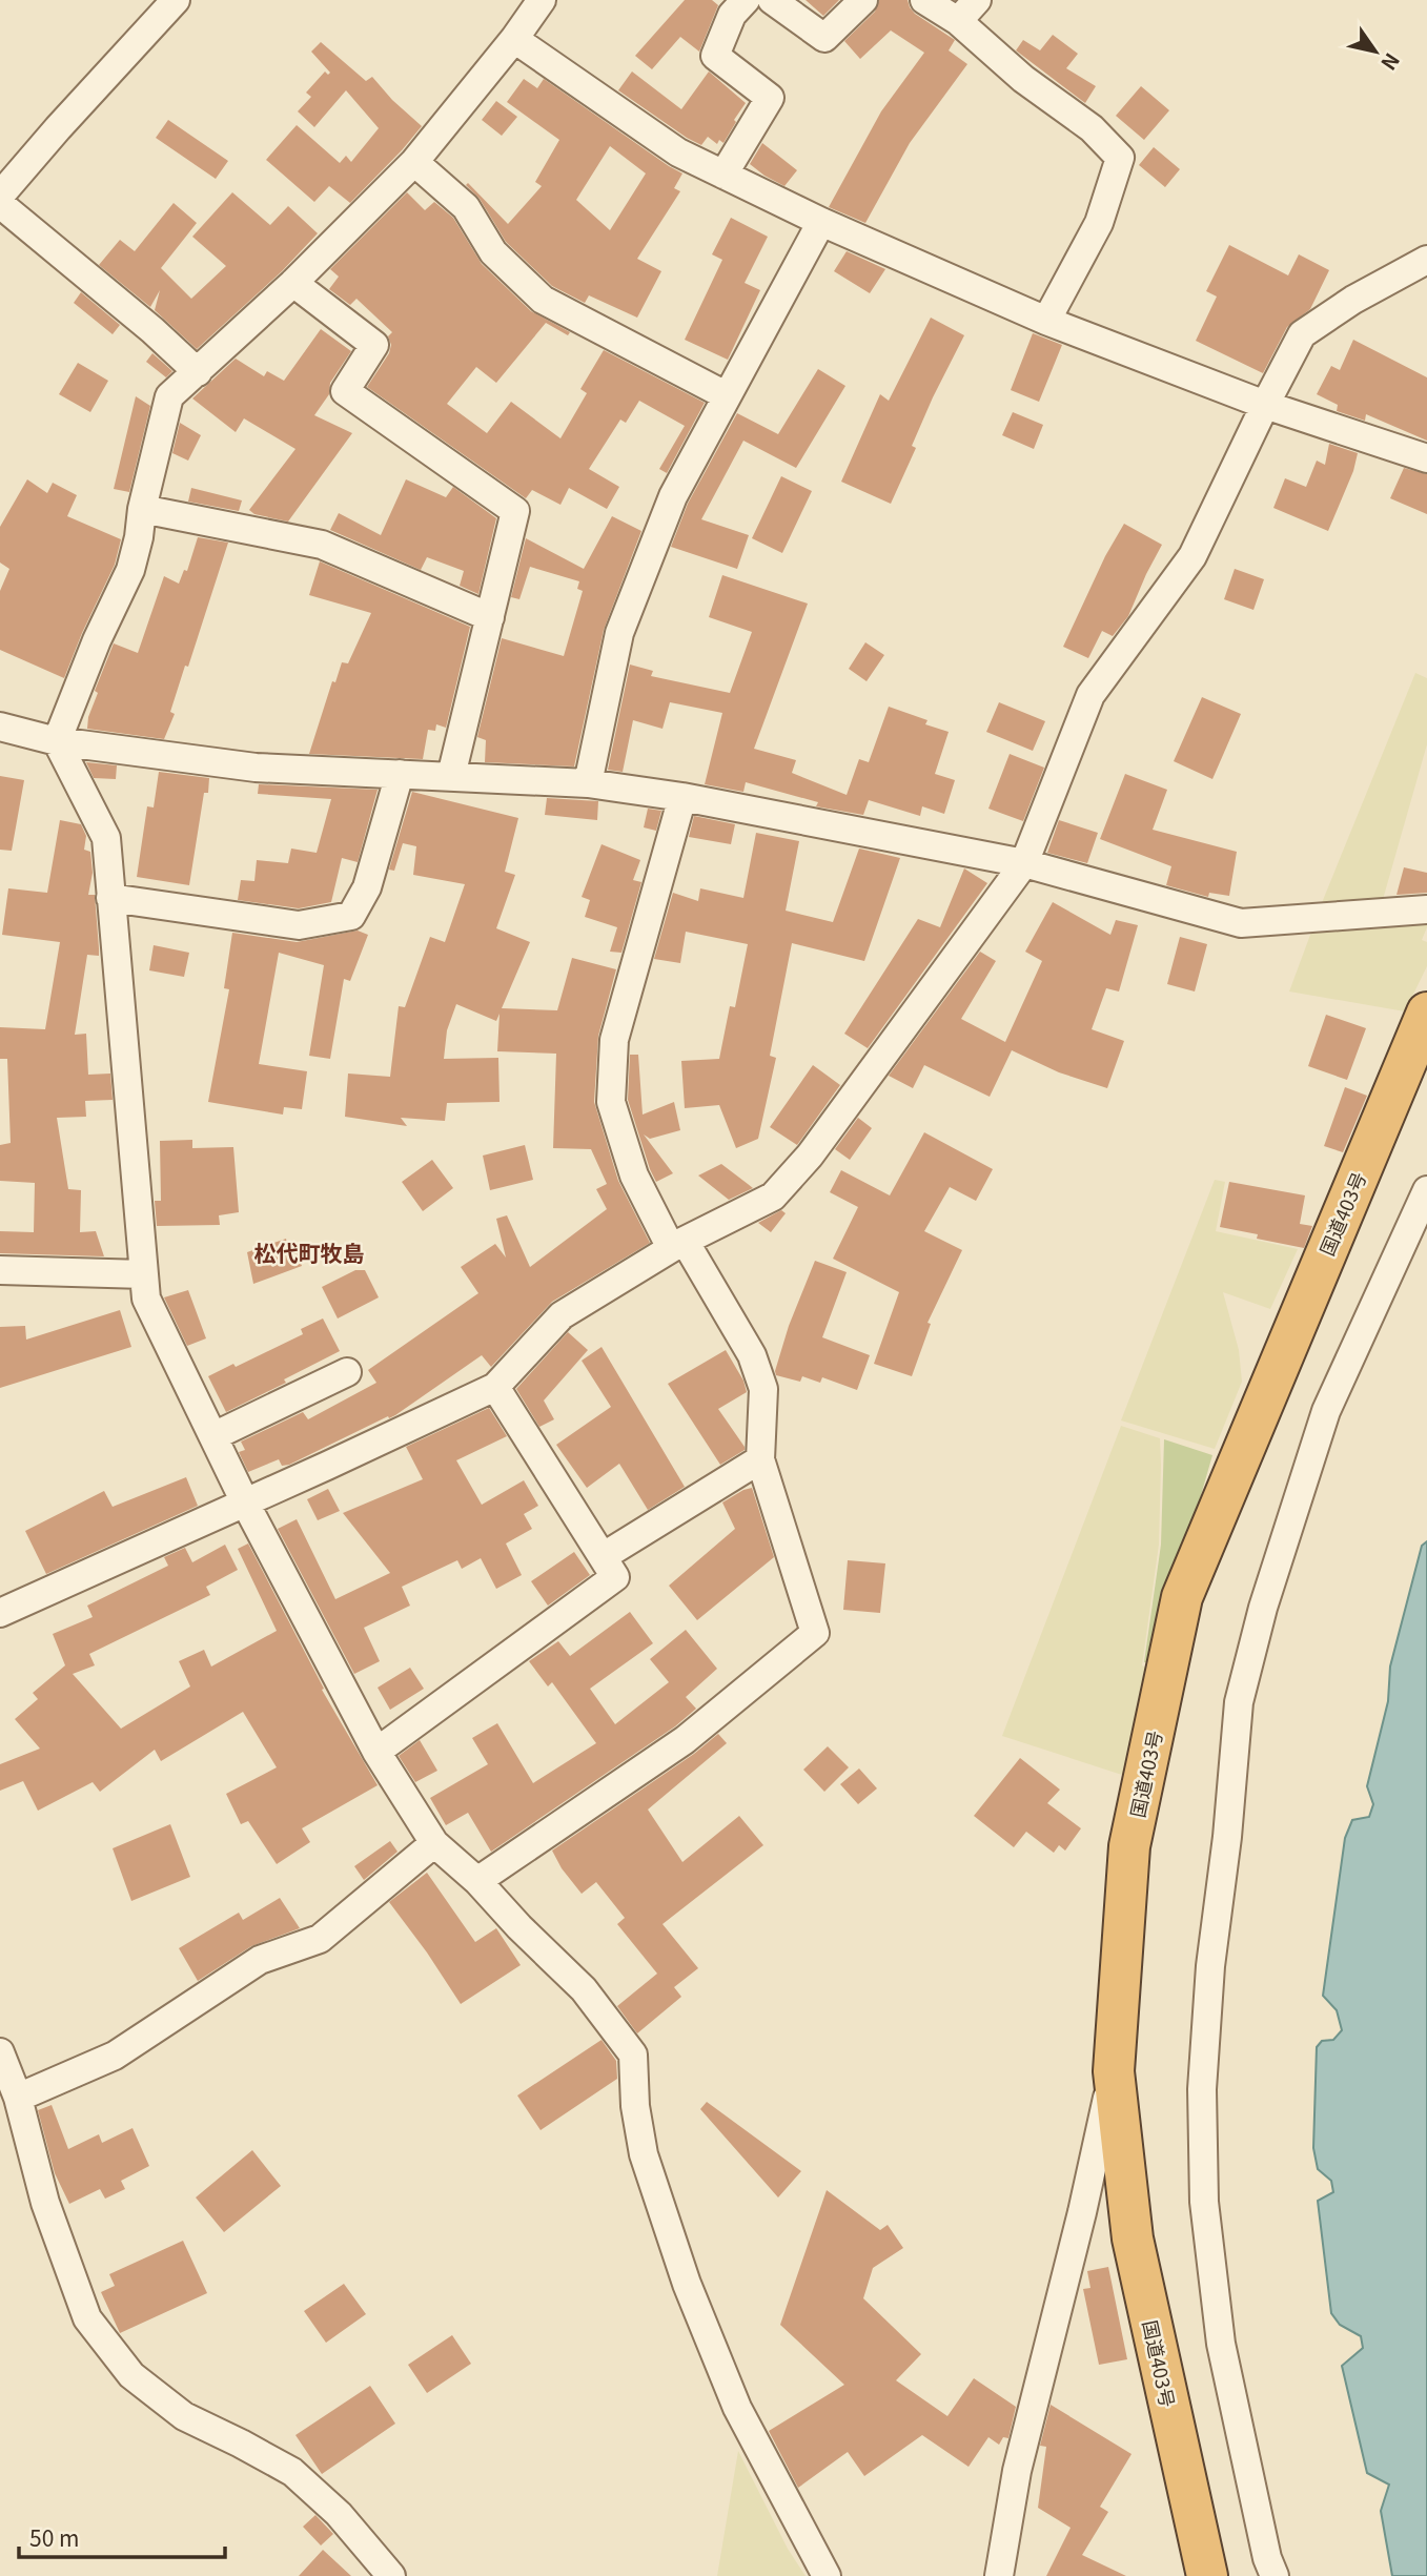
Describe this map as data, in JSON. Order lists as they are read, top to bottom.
{
  "streets": {
    "highway": ["国道403号"]
  },
  "districts": ["松代町牧島"],
  "scale_bar": "50 m",
  "north": "bottom right"
}
